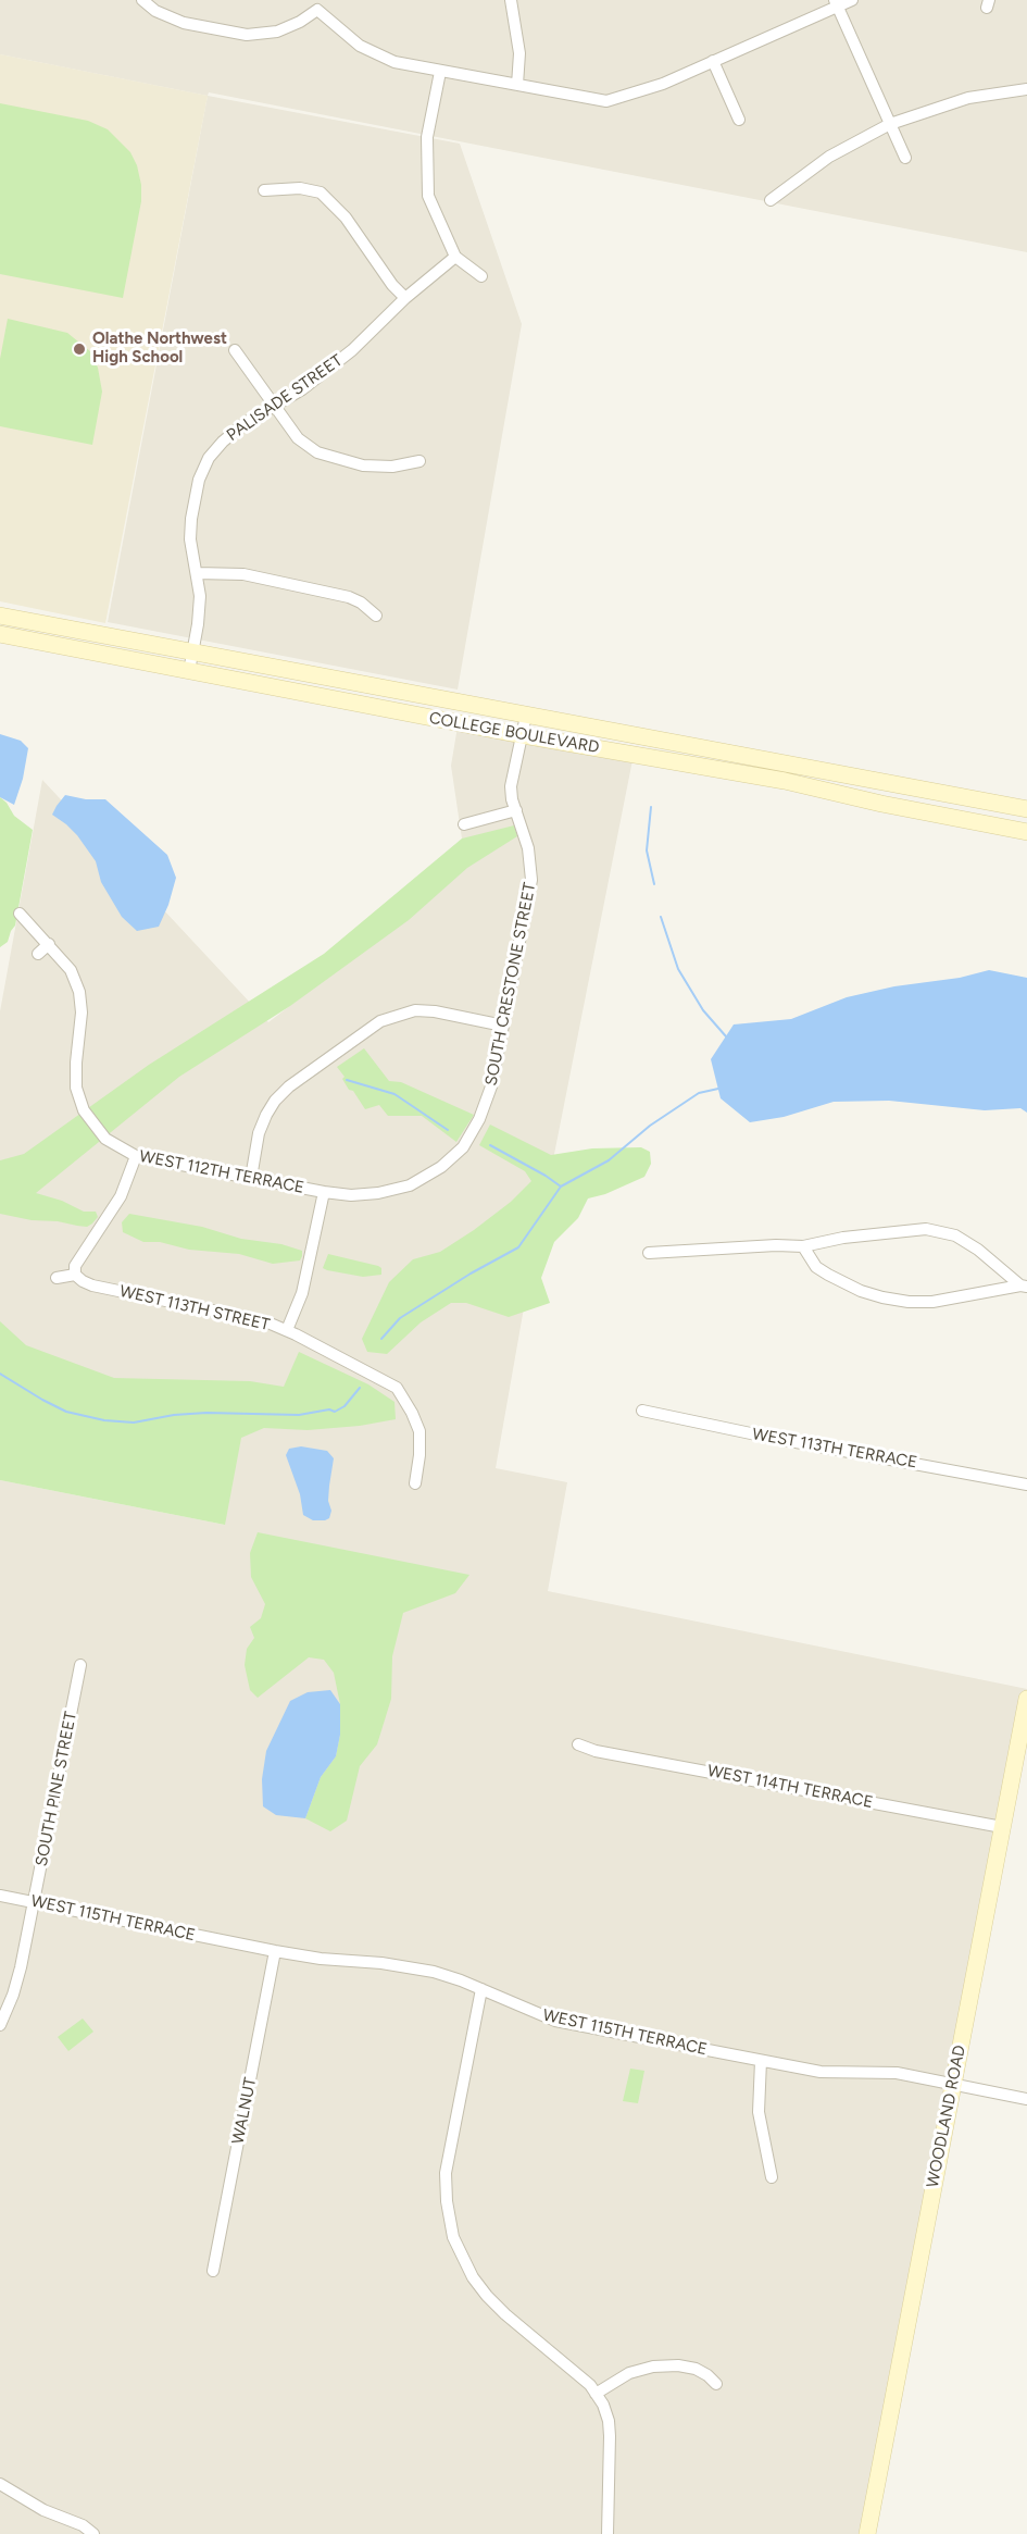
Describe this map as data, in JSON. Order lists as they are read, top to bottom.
{
  "streets": {
    "main road": ["COLLEGE BOULEVARD", "WOODLAND ROAD"],
    "street": [
      "PALISADE STREET",
      "SOUTH CRESTONE STREET",
      "WEST 112TH TERRACE",
      "WEST 113TH STREET",
      "WEST 113TH TERRACE",
      "WEST 114TH TERRACE",
      "SOUTH PINE STREET",
      "WEST 115TH TERRACE",
      "WALNUT"
    ]
  },
  "crossings": [
    ["PALISADE STREET", "COLLEGE BOULEVARD"],
    ["COLLEGE BOULEVARD", "SOUTH CRESTONE STREET"],
    ["SOUTH CRESTONE STREET", "WEST 112TH TERRACE"],
    ["WEST 114TH TERRACE", "WOODLAND ROAD"],
    ["SOUTH PINE STREET", "WEST 115TH TERRACE"],
    ["WEST 115TH TERRACE", "WALNUT"],
    ["WEST 115TH TERRACE", "WOODLAND ROAD"]
  ],
  "places": ["Olathe Northwest High School"]
}
